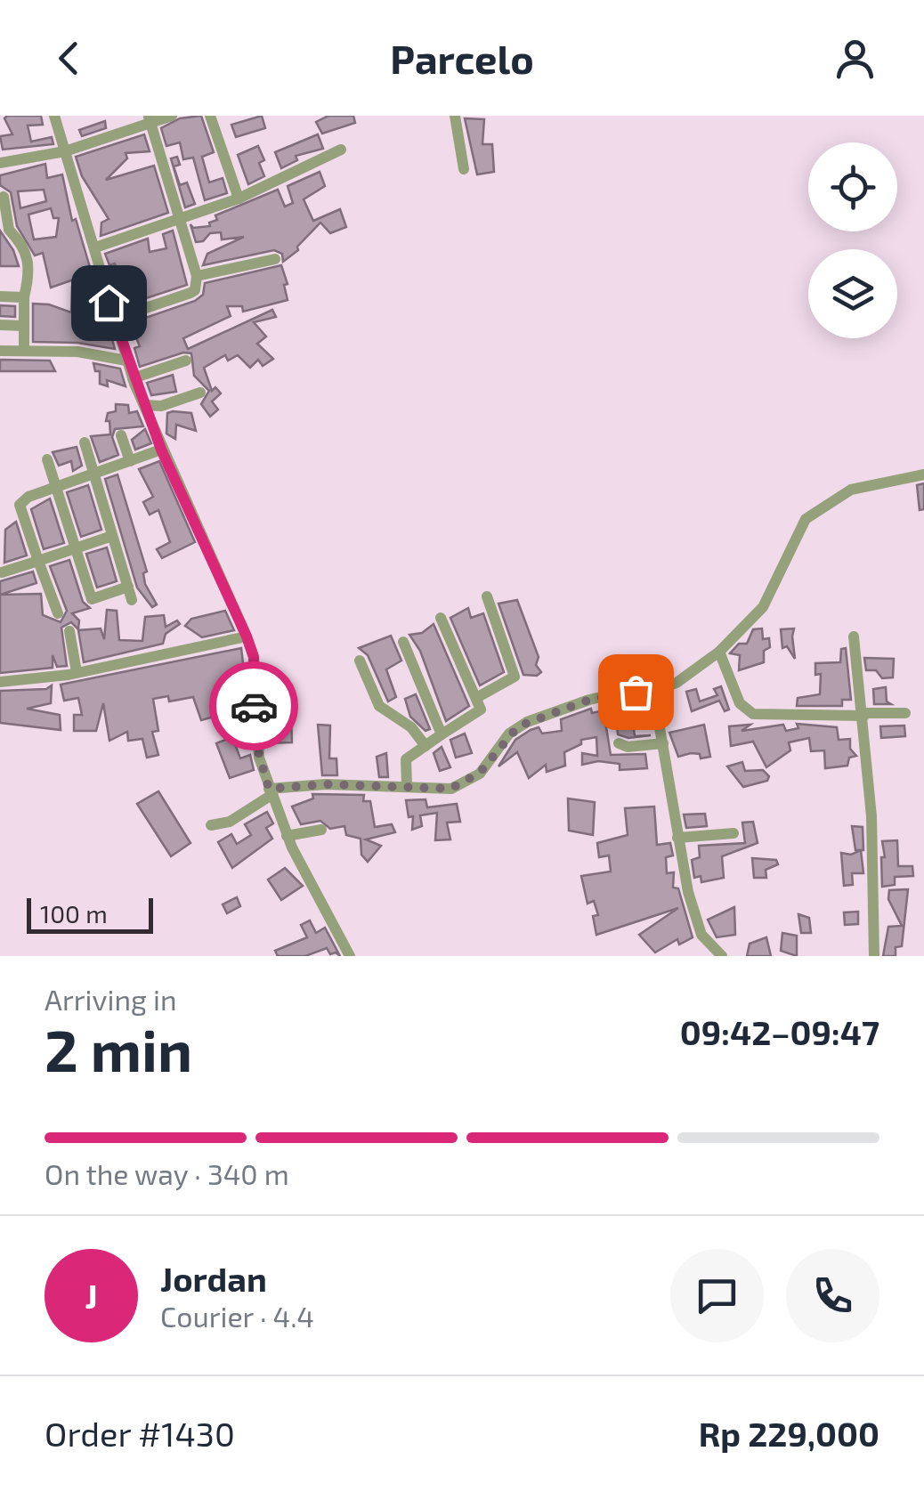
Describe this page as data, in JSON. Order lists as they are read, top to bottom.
{
  "scale_bar": "100 m",
  "page": {
    "header": "Parcelo",
    "scale": "100 m",
    "heading": ["2 min", "Arriving in", "09:42–09:47"],
    "panel": [
      "Jordan",
      "Courier · 4.4",
      "Order #1430",
      "Rp 229,000"
    ],
    "bar": "On the way · 340 m",
    "round": "J"
  }
}
